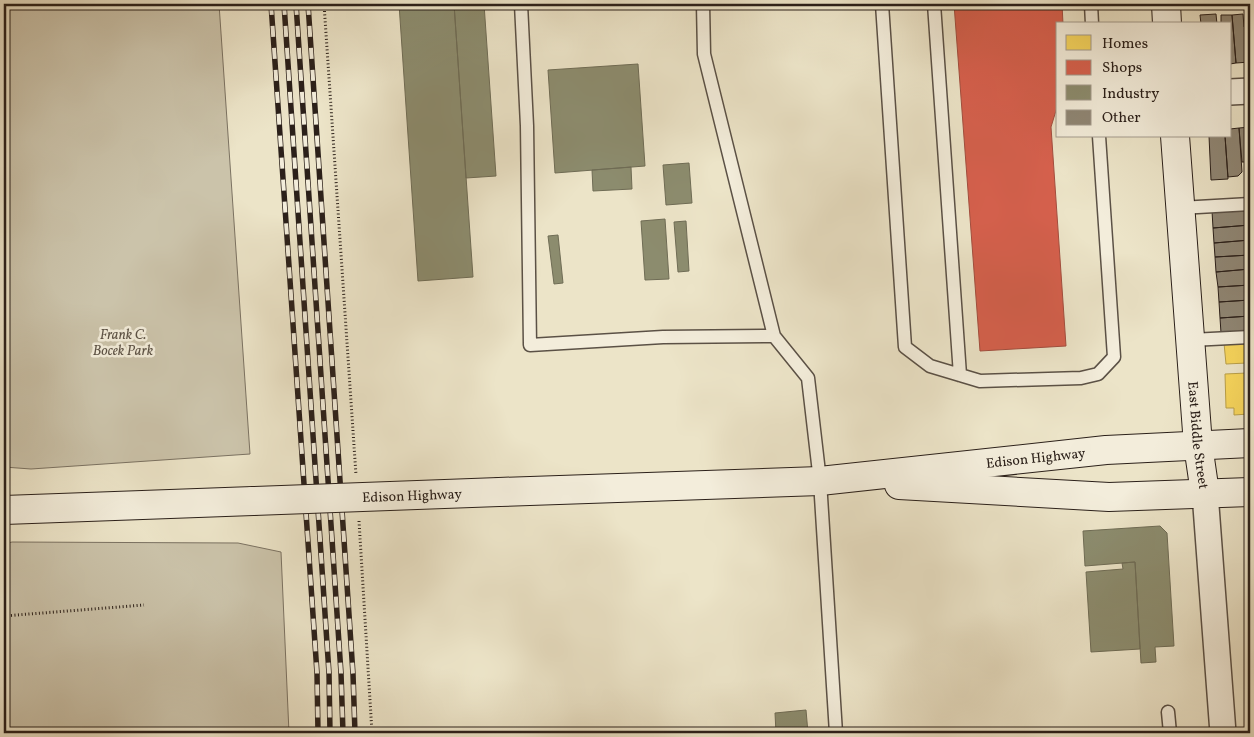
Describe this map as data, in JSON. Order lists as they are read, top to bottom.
{
  "streets": {
    "main road": ["East Biddle Street", "Edison Highway"]
  },
  "crossings": [
    ["East Biddle Street", "Edison Highway"]
  ],
  "parks": ["Frank C. Bocek Park"],
  "legend": [
    "Homes",
    "Shops",
    "Industry",
    "Other"
  ]
}
